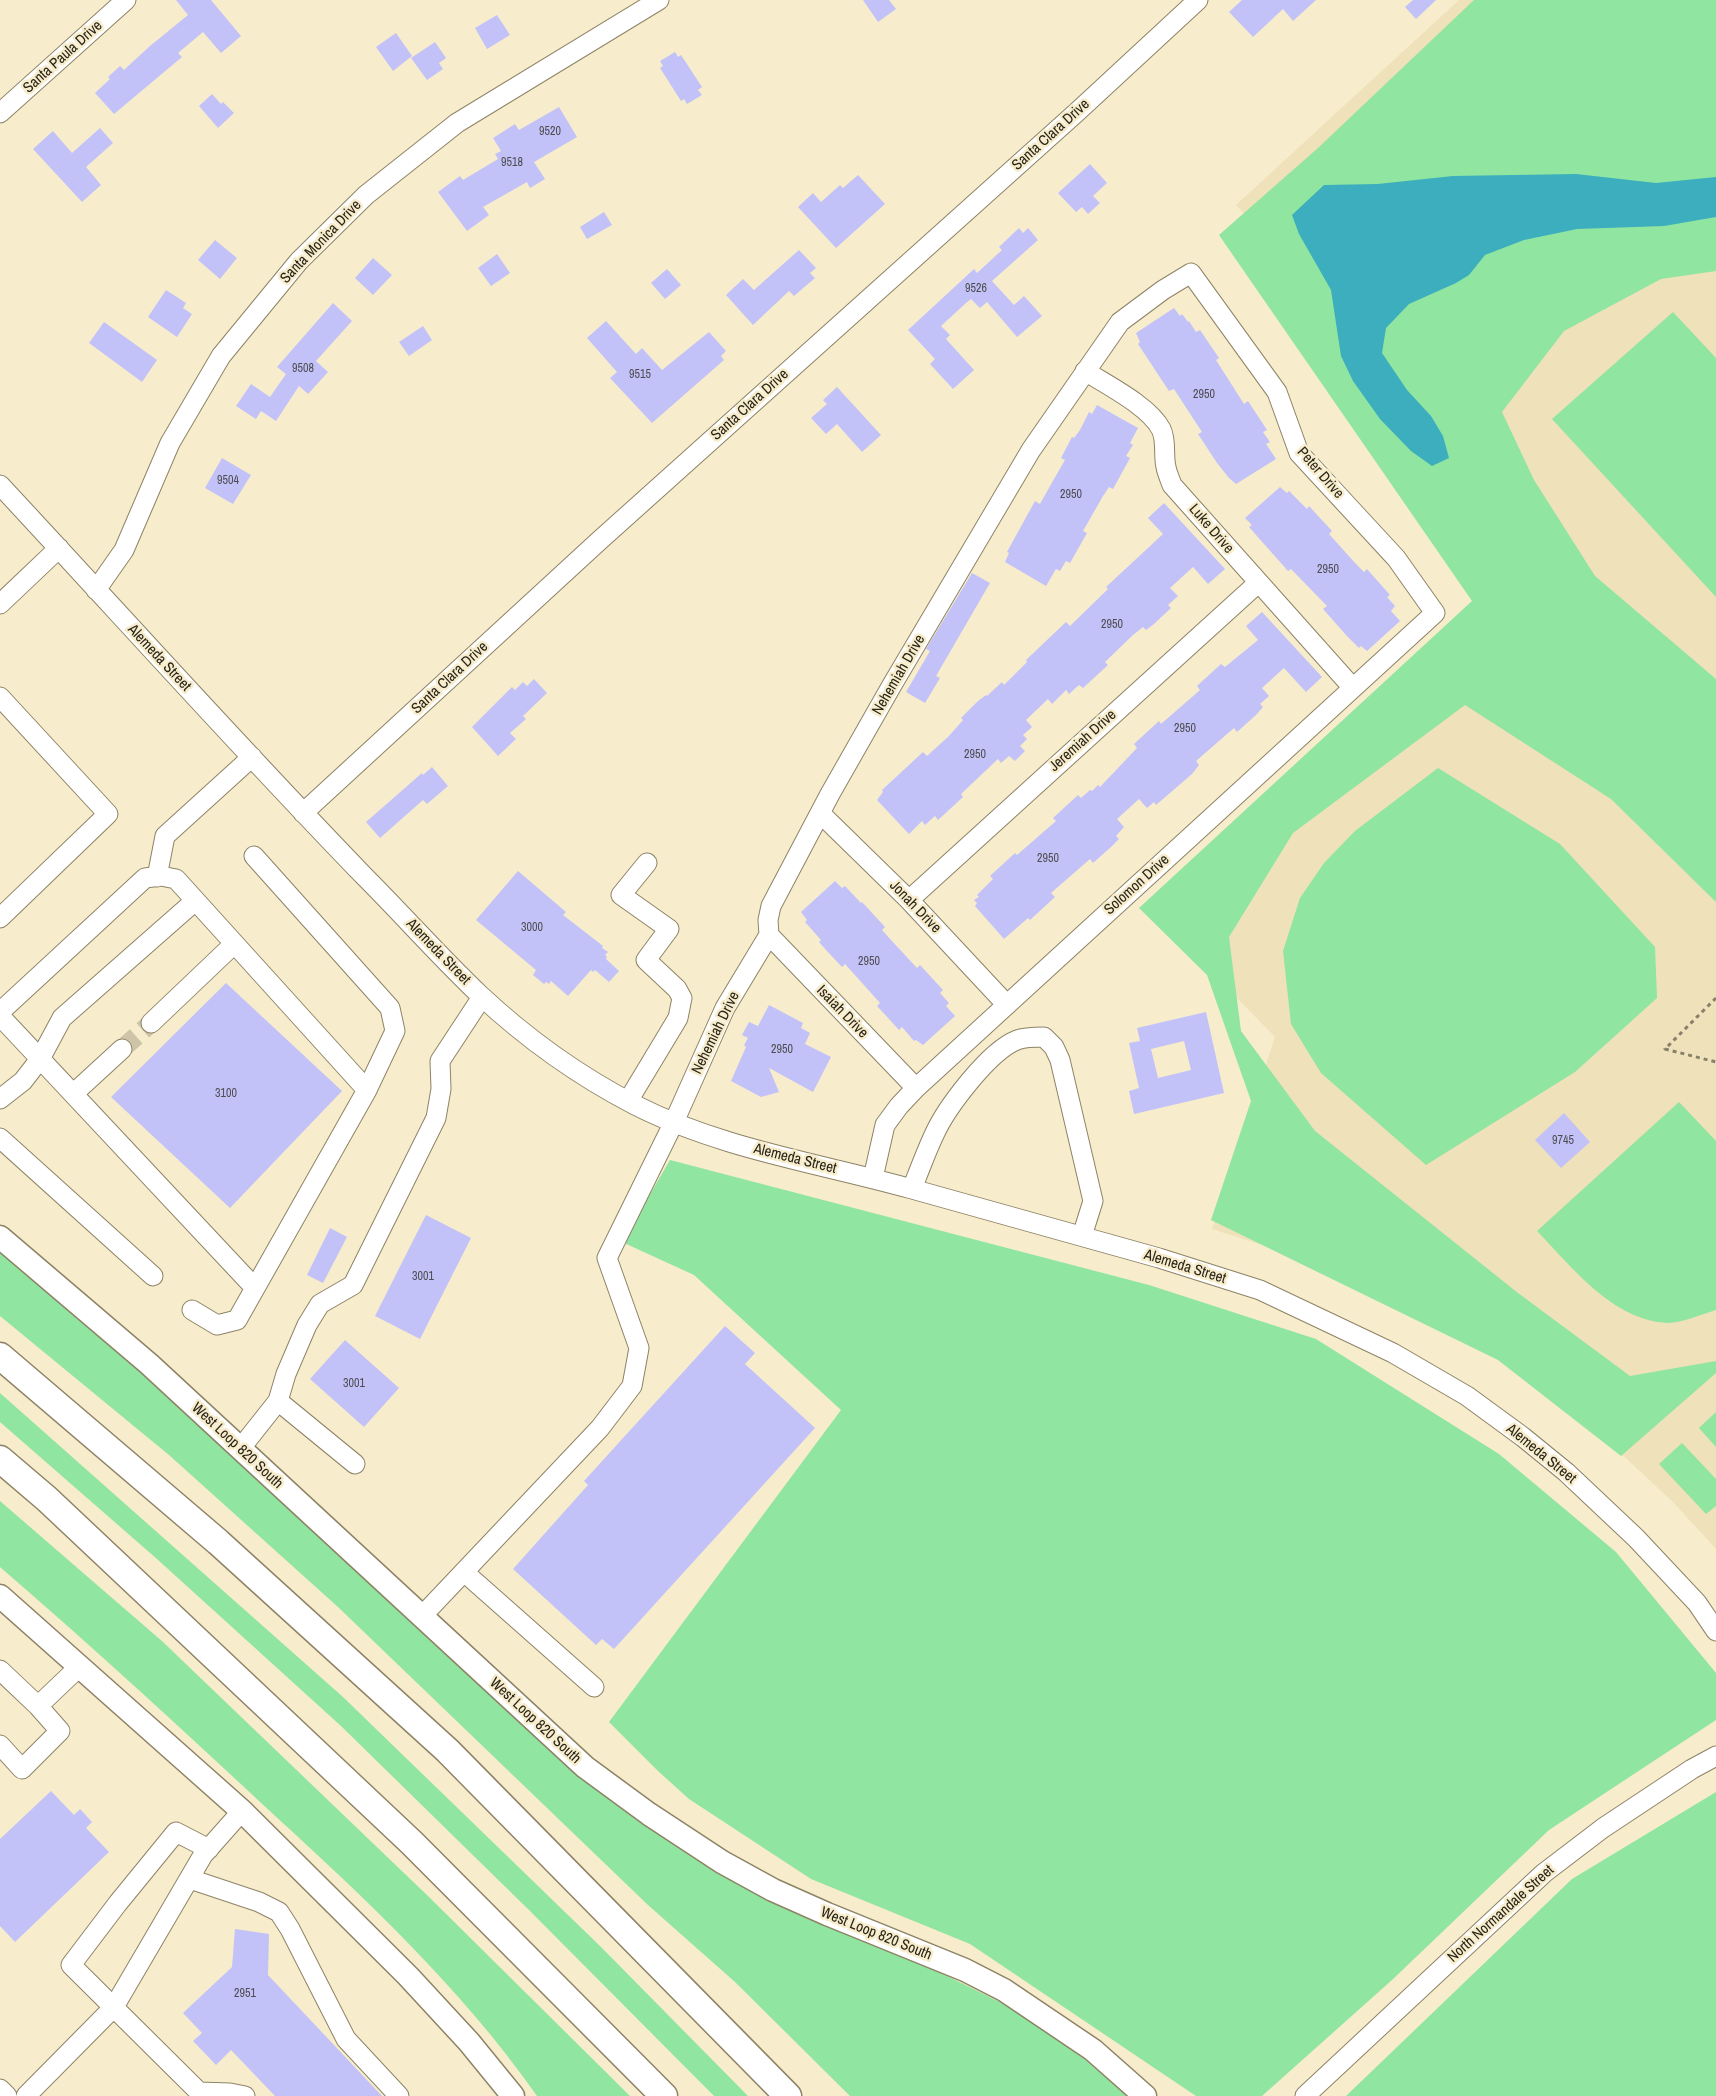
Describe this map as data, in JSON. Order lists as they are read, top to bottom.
{
  "streets": {
    "main road": ["West Loop 820 South"],
    "street": [
      "Santa Paula Drive",
      "Santa Clara Drive",
      "Santa Monica Drive",
      "Peter Drive",
      "Luke Drive",
      "Alemeda Street",
      "Nehemiah Drive",
      "Jeremiah Drive",
      "Solomon Drive",
      "Jonah Drive",
      "Isaiah Drive",
      "North Normandale Street"
    ]
  },
  "crossings": [
    ["Santa Clara Drive", "Alemeda Street"],
    ["Santa Monica Drive", "Alemeda Street"],
    ["Peter Drive", "Nehemiah Drive"],
    ["Peter Drive", "Solomon Drive"],
    ["Luke Drive", "Nehemiah Drive"],
    ["Luke Drive", "Jeremiah Drive"],
    ["Luke Drive", "Solomon Drive"],
    ["Alemeda Street", "Nehemiah Drive"],
    ["Alemeda Street", "Solomon Drive"],
    ["Nehemiah Drive", "Jonah Drive"],
    ["Nehemiah Drive", "Isaiah Drive"],
    ["Nehemiah Drive", "West Loop 820 South"],
    ["Jeremiah Drive", "Jonah Drive"],
    ["Solomon Drive", "Jonah Drive"],
    ["Solomon Drive", "Isaiah Drive"]
  ],
  "house_numbers": [
    "9520",
    "9518",
    "9526",
    "9508",
    "9515",
    "2950",
    "9504",
    "2950",
    "2950",
    "2950",
    "2950",
    "2950",
    "2950",
    "3000",
    "2950",
    "2950",
    "3100",
    "9745",
    "3001",
    "3001",
    "2951"
  ]
}
